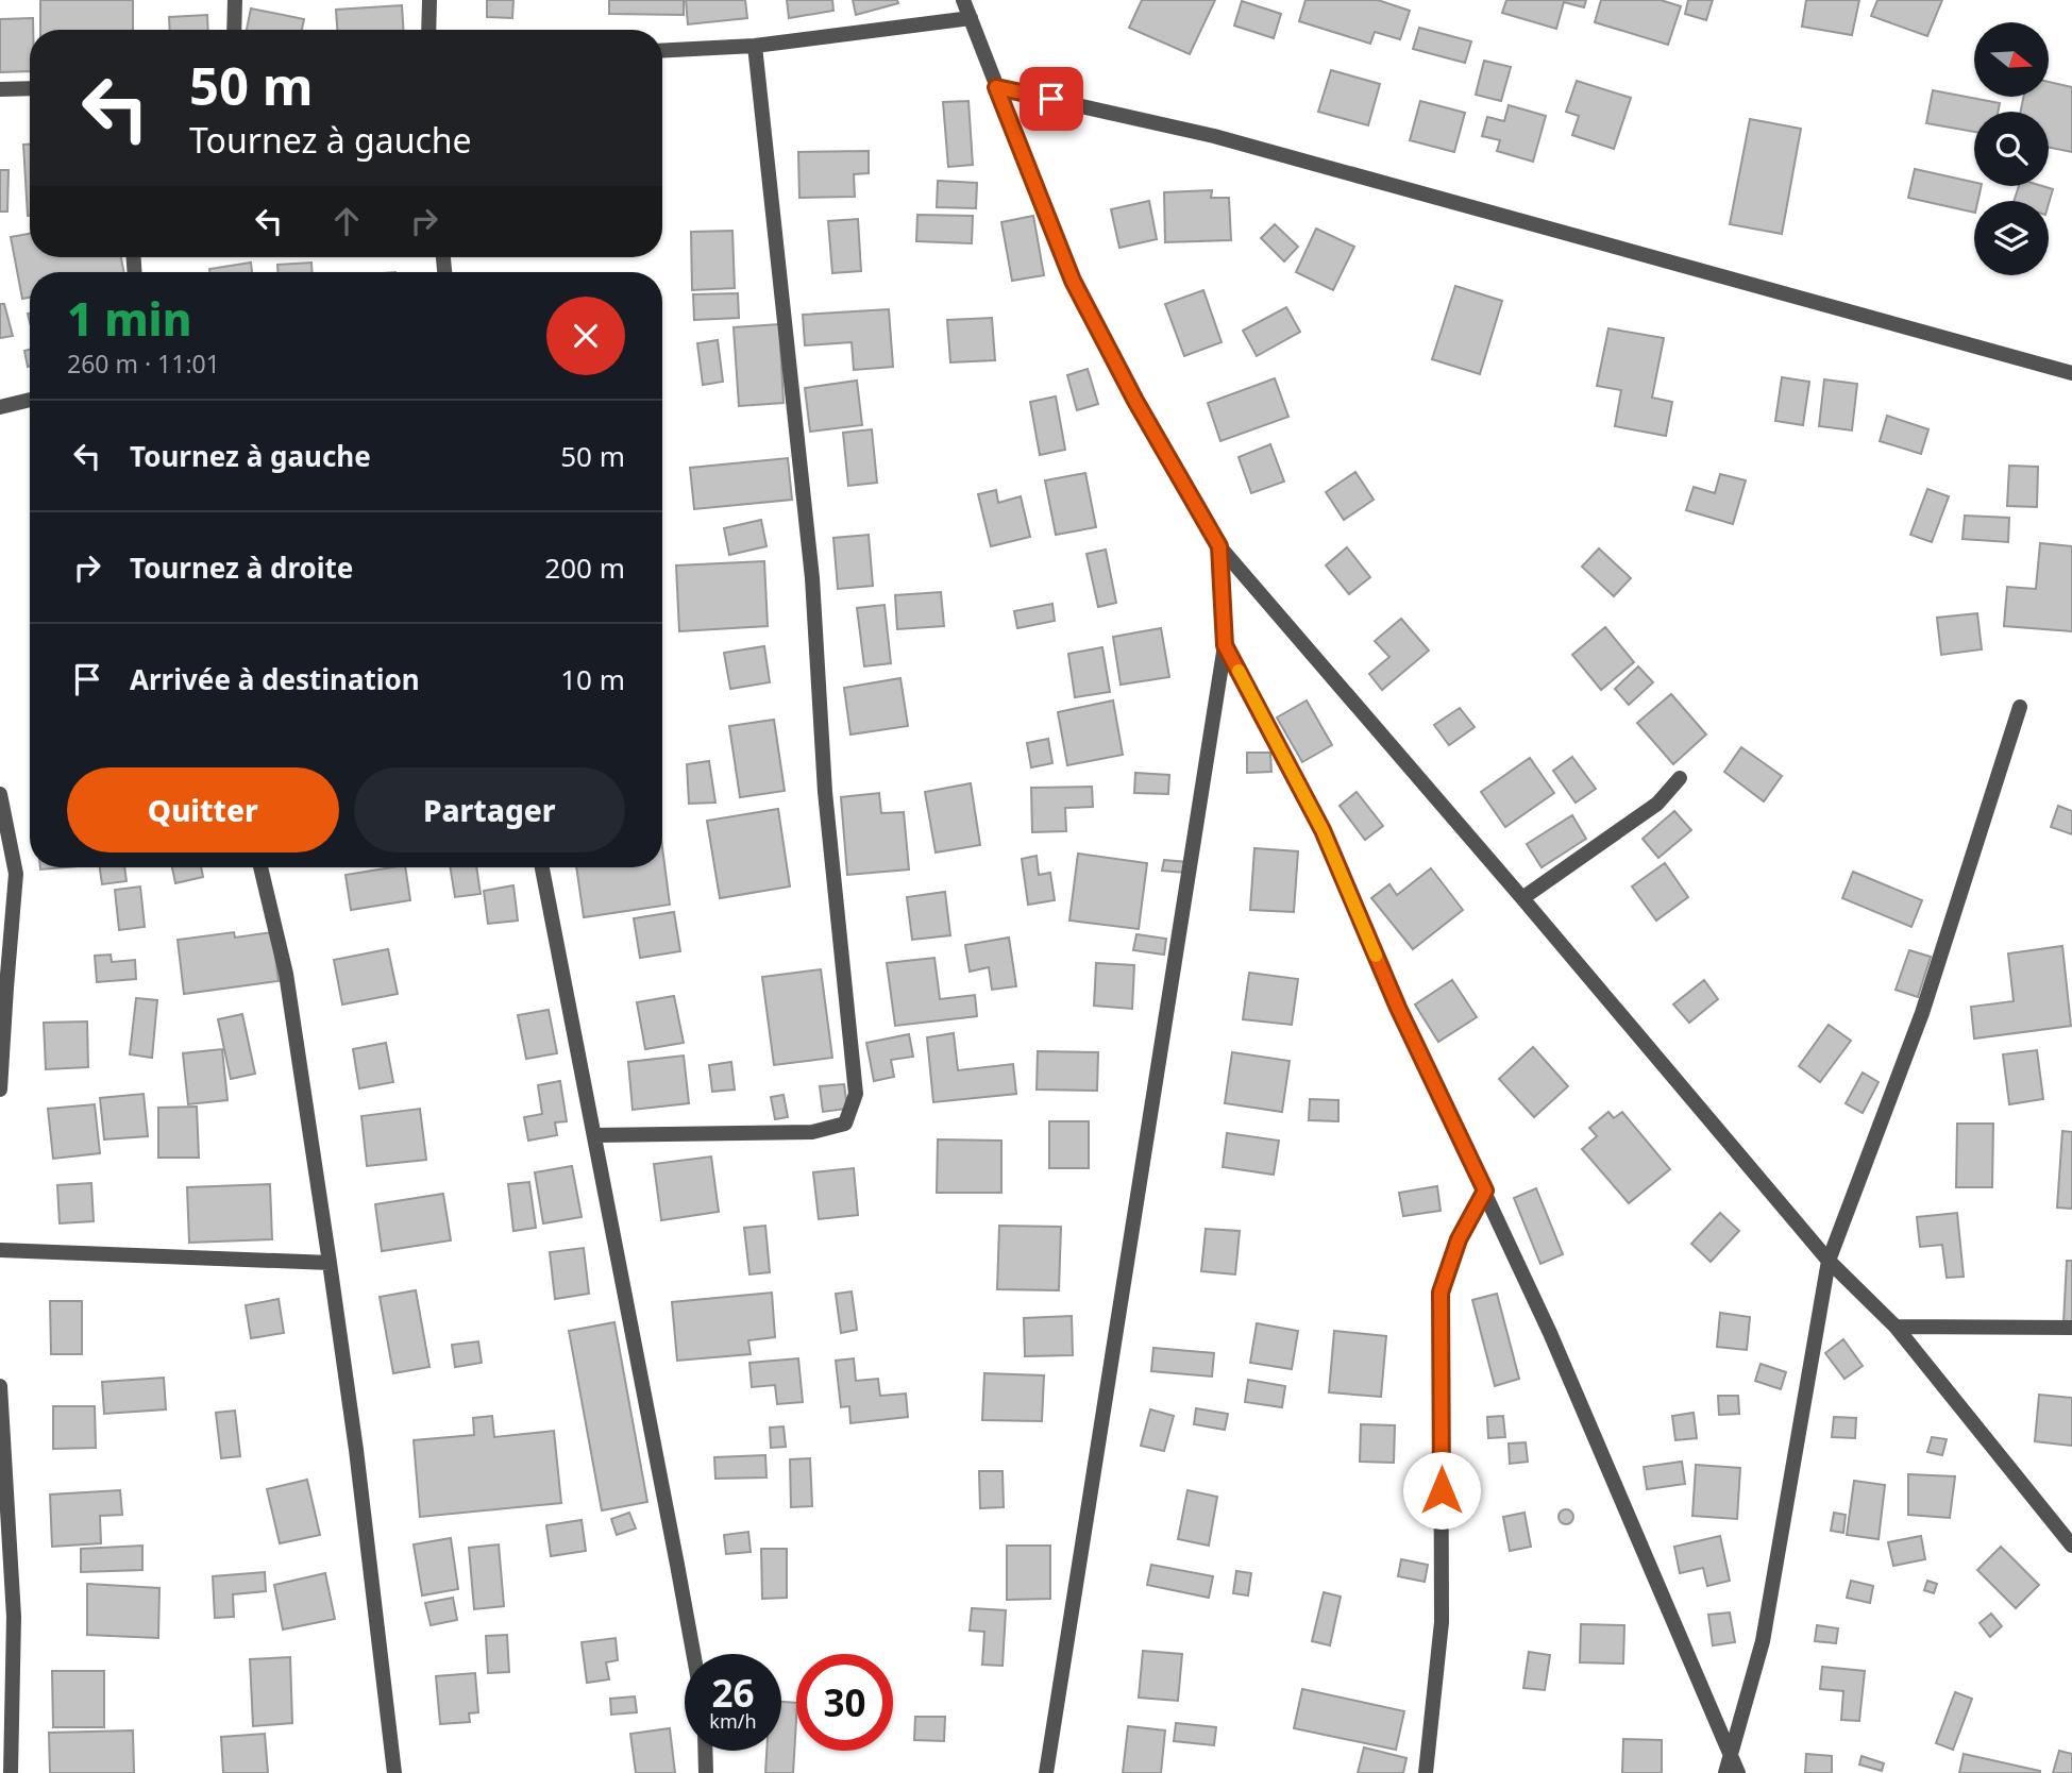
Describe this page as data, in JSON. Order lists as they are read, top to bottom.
{
  "north": "right",
  "page": {
    "turn": ["50 m", "Tournez à gauche"],
    "heading": ["1 min", "260 m · 11:01"],
    "list": [
      {
        "name": "Tournez à gauche",
        "value": "50 m"
      },
      {
        "name": "Tournez à droite",
        "value": "200 m"
      },
      {
        "name": "Arrivée à destination",
        "value": "10 m"
      }
    ],
    "buttons": ["Quitter", "Partager"],
    "speed": "26 km/h",
    "limit": "30"
  }
}
